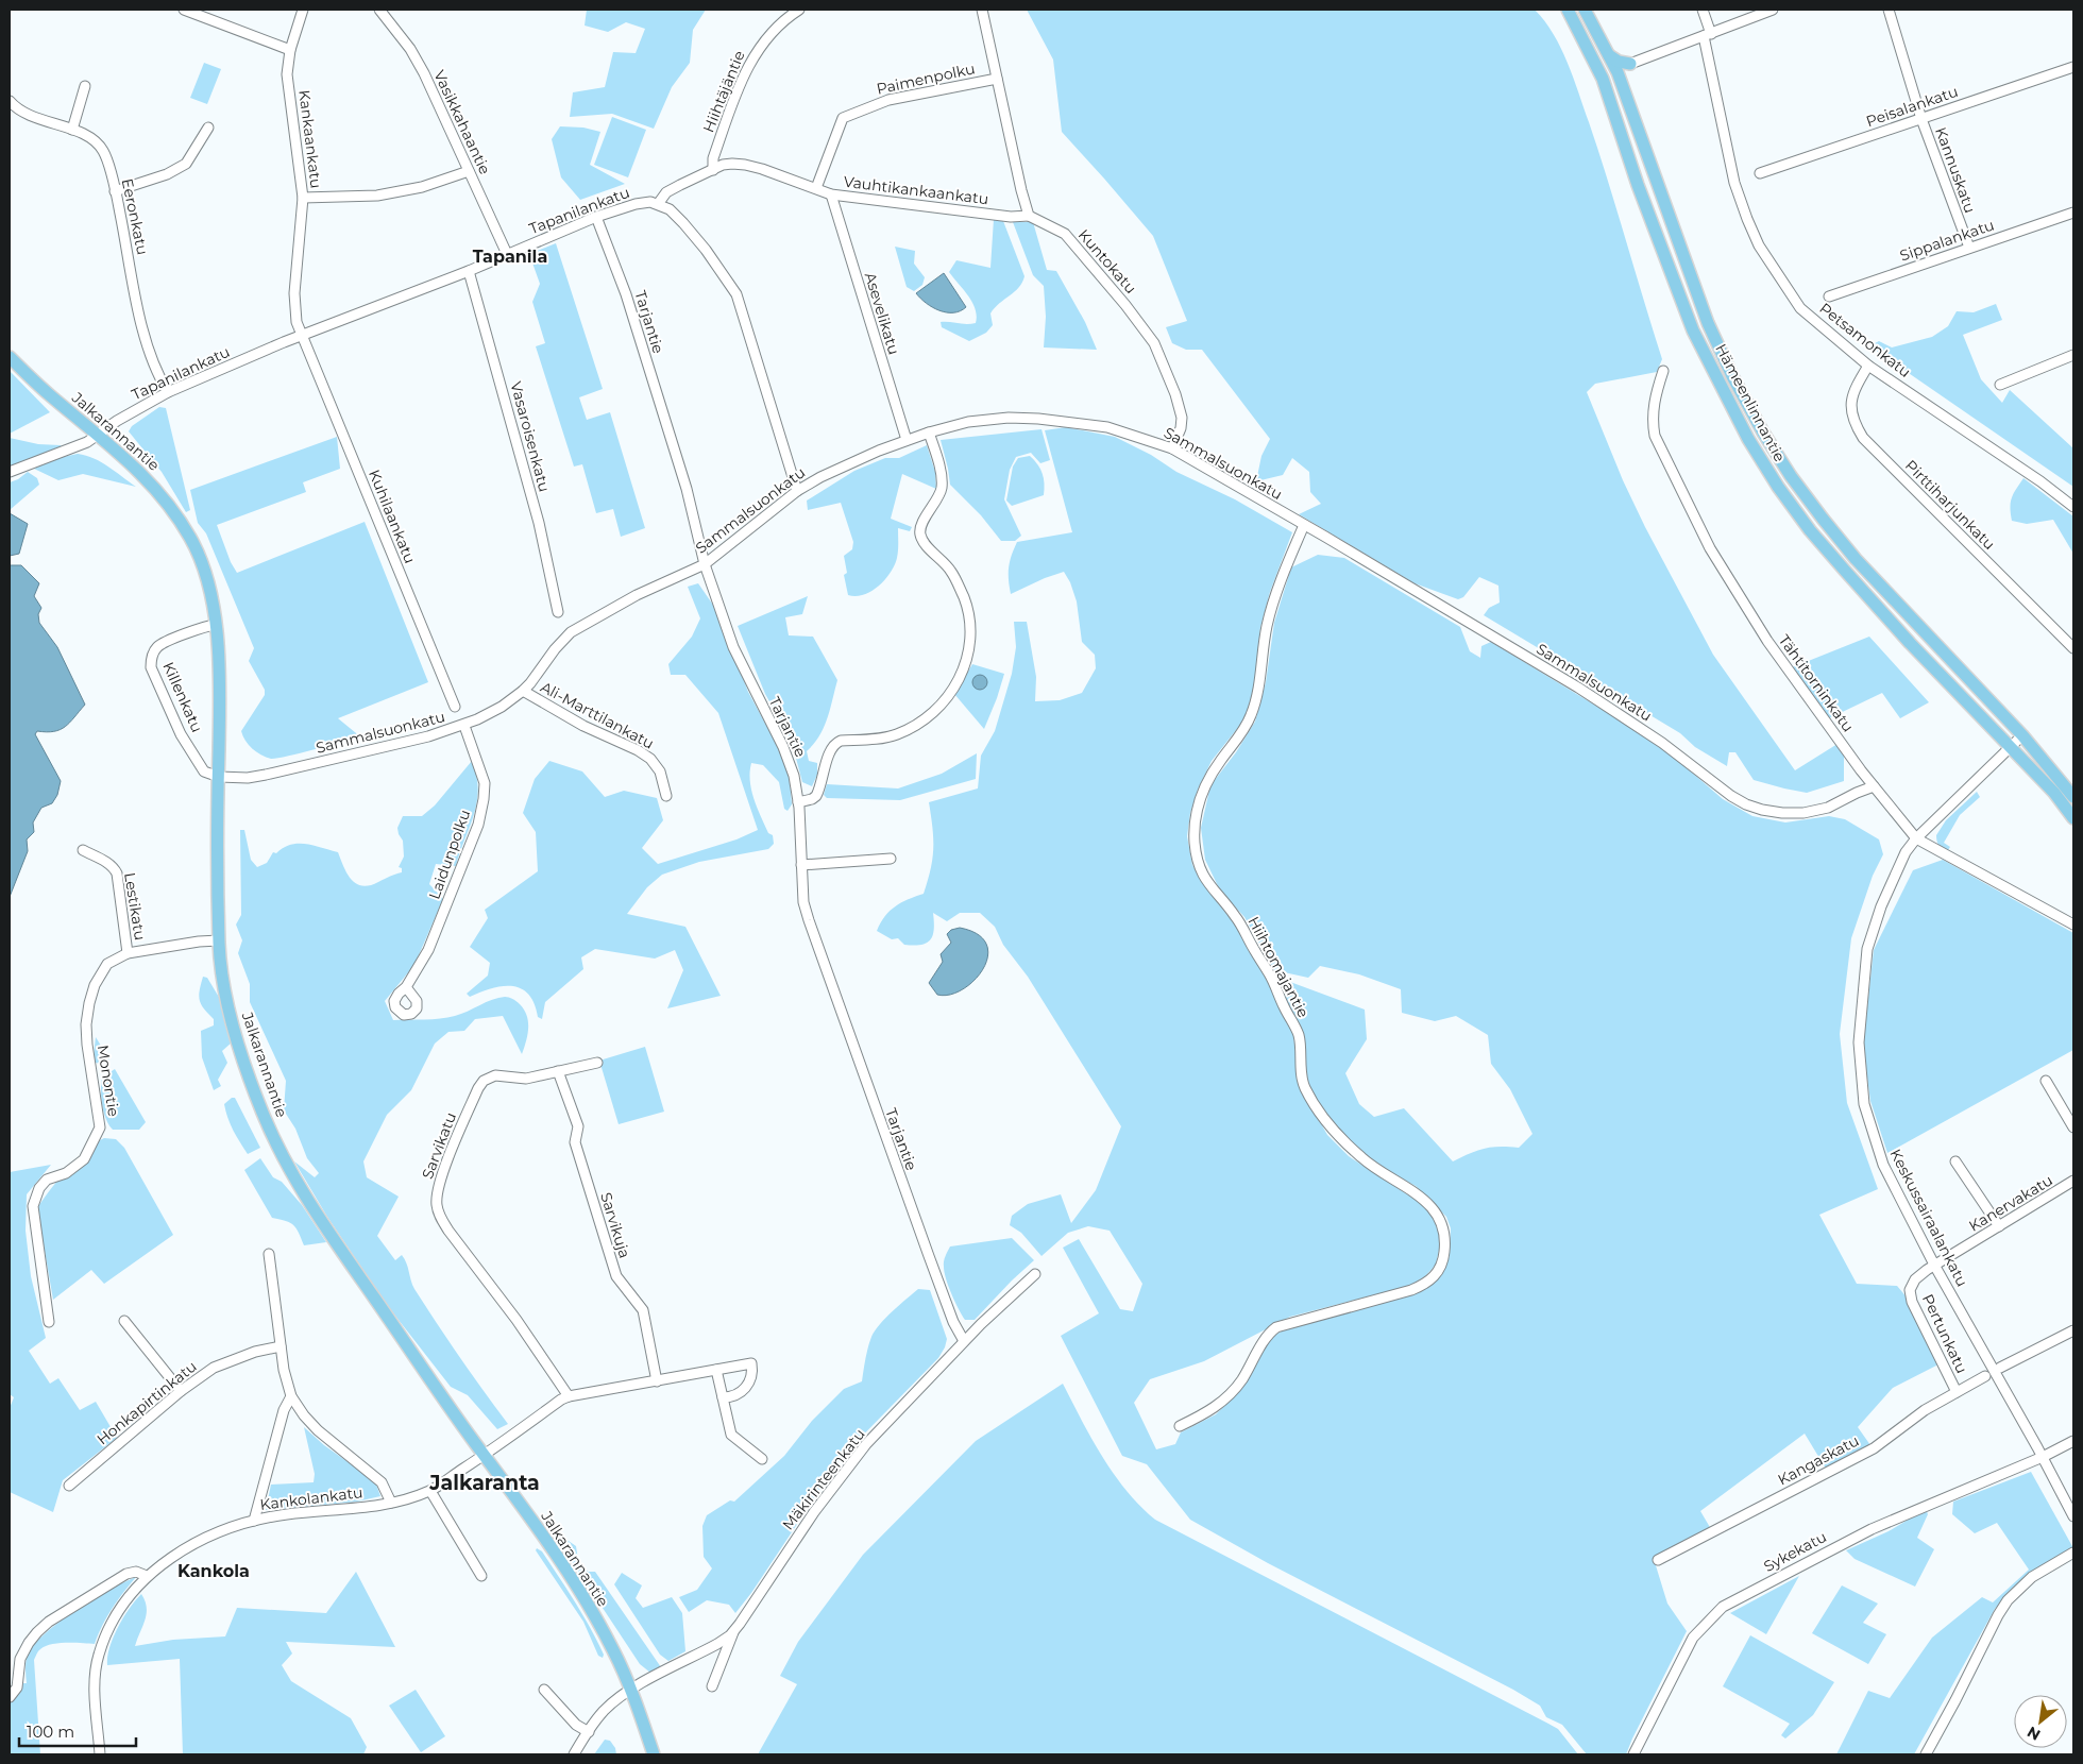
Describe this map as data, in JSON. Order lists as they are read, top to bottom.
{
  "streets": {
    "main road": ["Hämeenlinnantie", "Jalkarannantie"],
    "street": [
      "Paimenpolku",
      "Hiihtäjäntie",
      "Peisalankatu",
      "Vasikkahaantie",
      "Kankaankatu",
      "Kannuskatu",
      "Vauhtikankaankatu",
      "Tapanilankatu",
      "Eeronkatu",
      "Sippalankatu",
      "Kuntokatu",
      "Asevelikatu",
      "Tarjantie",
      "Petsamonkatu",
      "Vasaroisenkatu",
      "Sammalsuonkatu",
      "Pirttiharjunkatu",
      "Kuhilaankatu",
      "Tähtitorninkatu",
      "Killenkatu",
      "Ali-Marttilankatu",
      "Laidunpolku",
      "Lestikatu",
      "Hiihtomajantie",
      "Monontie",
      "Sarvikatu",
      "Kanervakatu",
      "Keskussairaalankatu",
      "Sarvikuja",
      "Pertunkatu",
      "Honkapirtinkatu",
      "Kangaskatu",
      "Mäkirinteenkatu",
      "Kankolankatu",
      "Sykekatu"
    ]
  },
  "crossings": [
    ["Paimenpolku", "Vauhtikankaankatu"],
    ["Hiihtäjäntie", "Vauhtikankaankatu"],
    ["Peisalankatu", "Kannuskatu"],
    ["Vasikkahaantie", "Tapanilankatu"],
    ["Kankaankatu", "Tapanilankatu"],
    ["Kankaankatu", "Kuhilaankatu"],
    ["Kannuskatu", "Sippalankatu"],
    ["Vauhtikankaankatu", "Tapanilankatu"],
    ["Vauhtikankaankatu", "Kuntokatu"],
    ["Vauhtikankaankatu", "Asevelikatu"],
    ["Tapanilankatu", "Eeronkatu"],
    ["Tapanilankatu", "Tarjantie"],
    ["Tapanilankatu", "Jalkarannantie"],
    ["Tapanilankatu", "Vasaroisenkatu"],
    ["Tapanilankatu", "Kuhilaankatu"],
    ["Kuntokatu", "Sammalsuonkatu"],
    ["Asevelikatu", "Sammalsuonkatu"],
    ["Tarjantie", "Sammalsuonkatu"],
    ["Tarjantie", "Mäkirinteenkatu"],
    ["Petsamonkatu", "Pirttiharjunkatu"],
    ["Hämeenlinnantie", "Keskussairaalankatu"],
    ["Jalkarannantie", "Sammalsuonkatu"],
    ["Jalkarannantie", "Killenkatu"],
    ["Jalkarannantie", "Monontie"],
    ["Jalkarannantie", "Mäkirinteenkatu"],
    ["Jalkarannantie", "Kankolankatu"],
    ["Sammalsuonkatu", "Tähtitorninkatu"],
    ["Sammalsuonkatu", "Killenkatu"],
    ["Sammalsuonkatu", "Ali-Marttilankatu"],
    ["Sammalsuonkatu", "Laidunpolku"],
    ["Sammalsuonkatu", "Hiihtomajantie"],
    ["Tähtitorninkatu", "Keskussairaalankatu"],
    ["Lestikatu", "Monontie"],
    ["Sarvikatu", "Sarvikuja"],
    ["Kanervakatu", "Keskussairaalankatu"],
    ["Kanervakatu", "Pertunkatu"],
    ["Keskussairaalankatu", "Pertunkatu"],
    ["Keskussairaalankatu", "Sykekatu"],
    ["Pertunkatu", "Kangaskatu"]
  ],
  "districts": ["Tapanila", "Jalkaranta", "Kankola"],
  "scale_bar": "100 m",
  "north": "bottom left"
}
